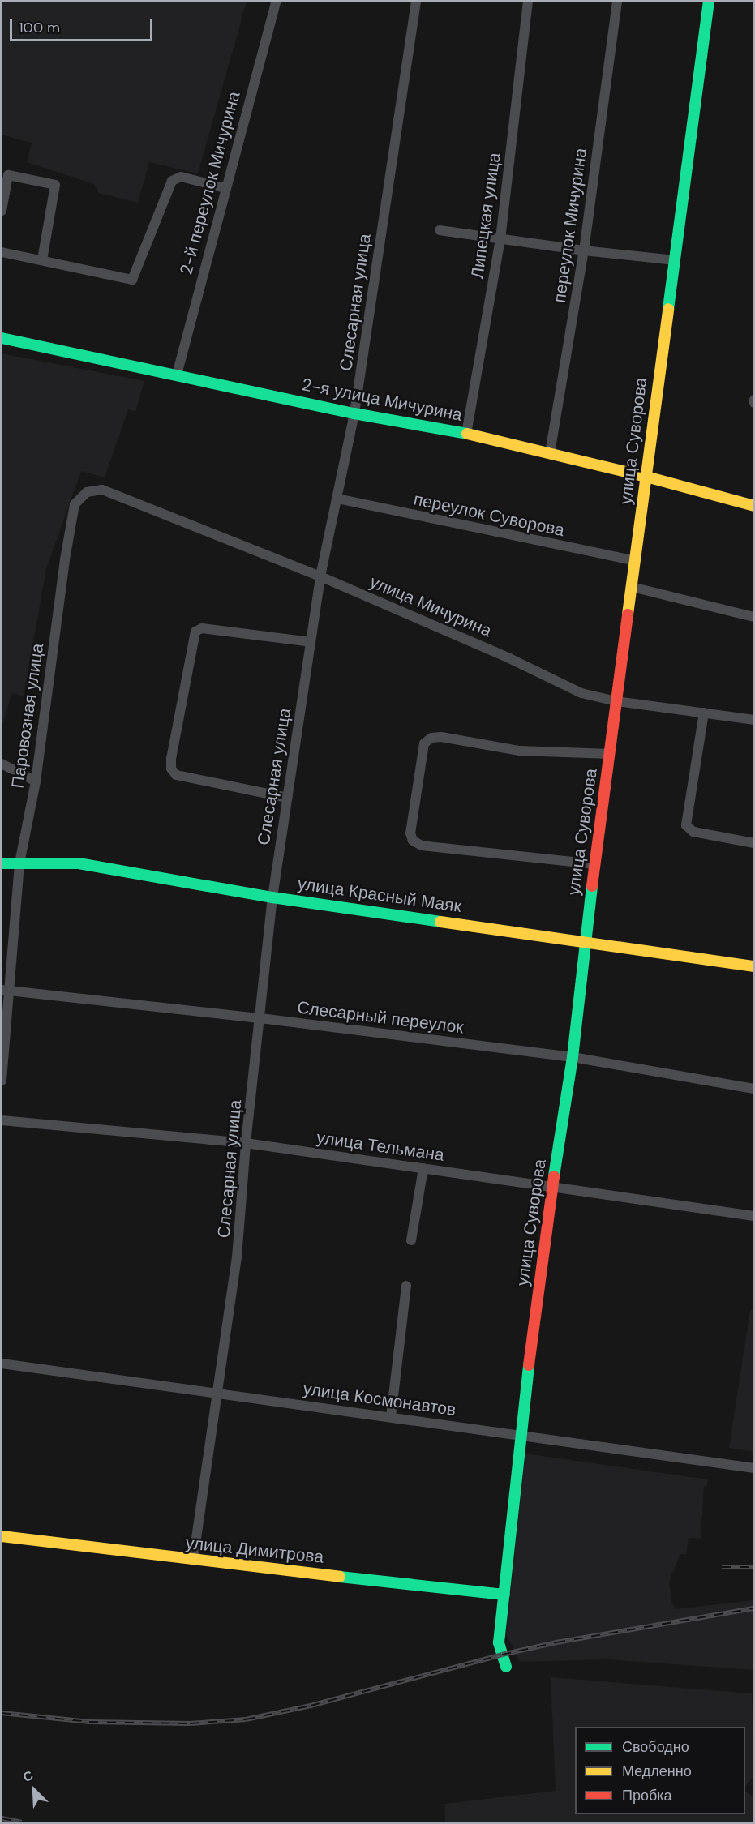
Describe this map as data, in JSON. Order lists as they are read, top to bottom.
{
  "streets": {
    "street": [
      "2-й переулок Мичурина",
      "Липецкая улица",
      "переулок Мичурина",
      "Слесарная улица",
      "2-я улица Мичурина",
      "улица Суворова",
      "переулок Суворова",
      "улица Мичурина",
      "Паровозная улица",
      "улица Красный Маяк",
      "Слесарный переулок",
      "улица Тельмана",
      "улица Космонавтов",
      "улица Димитрова"
    ]
  },
  "crossings": [
    ["2-й переулок Мичурина", "2-я улица Мичурина"],
    ["Липецкая улица", "2-я улица Мичурина"],
    ["переулок Мичурина", "2-я улица Мичурина"],
    ["Слесарная улица", "2-я улица Мичурина"],
    ["Слесарная улица", "переулок Суворова"],
    ["Слесарная улица", "улица Мичурина"],
    ["Слесарная улица", "улица Красный Маяк"],
    ["Слесарная улица", "Слесарный переулок"],
    ["Слесарная улица", "улица Тельмана"],
    ["Слесарная улица", "улица Космонавтов"],
    ["Слесарная улица", "улица Димитрова"],
    ["2-я улица Мичурина", "улица Суворова"],
    ["улица Суворова", "переулок Суворова"],
    ["улица Суворова", "улица Мичурина"],
    ["улица Суворова", "улица Красный Маяк"],
    ["улица Суворова", "Слесарный переулок"],
    ["улица Суворова", "улица Тельмана"],
    ["улица Суворова", "улица Космонавтов"],
    ["улица Суворова", "улица Димитрова"],
    ["улица Мичурина", "Паровозная улица"],
    ["Паровозная улица", "улица Красный Маяк"],
    ["Паровозная улица", "Слесарный переулок"]
  ],
  "legend": ["Свободно", "Медленно", "Пробка"],
  "scale_bar": "100 m",
  "north": "top left"
}
